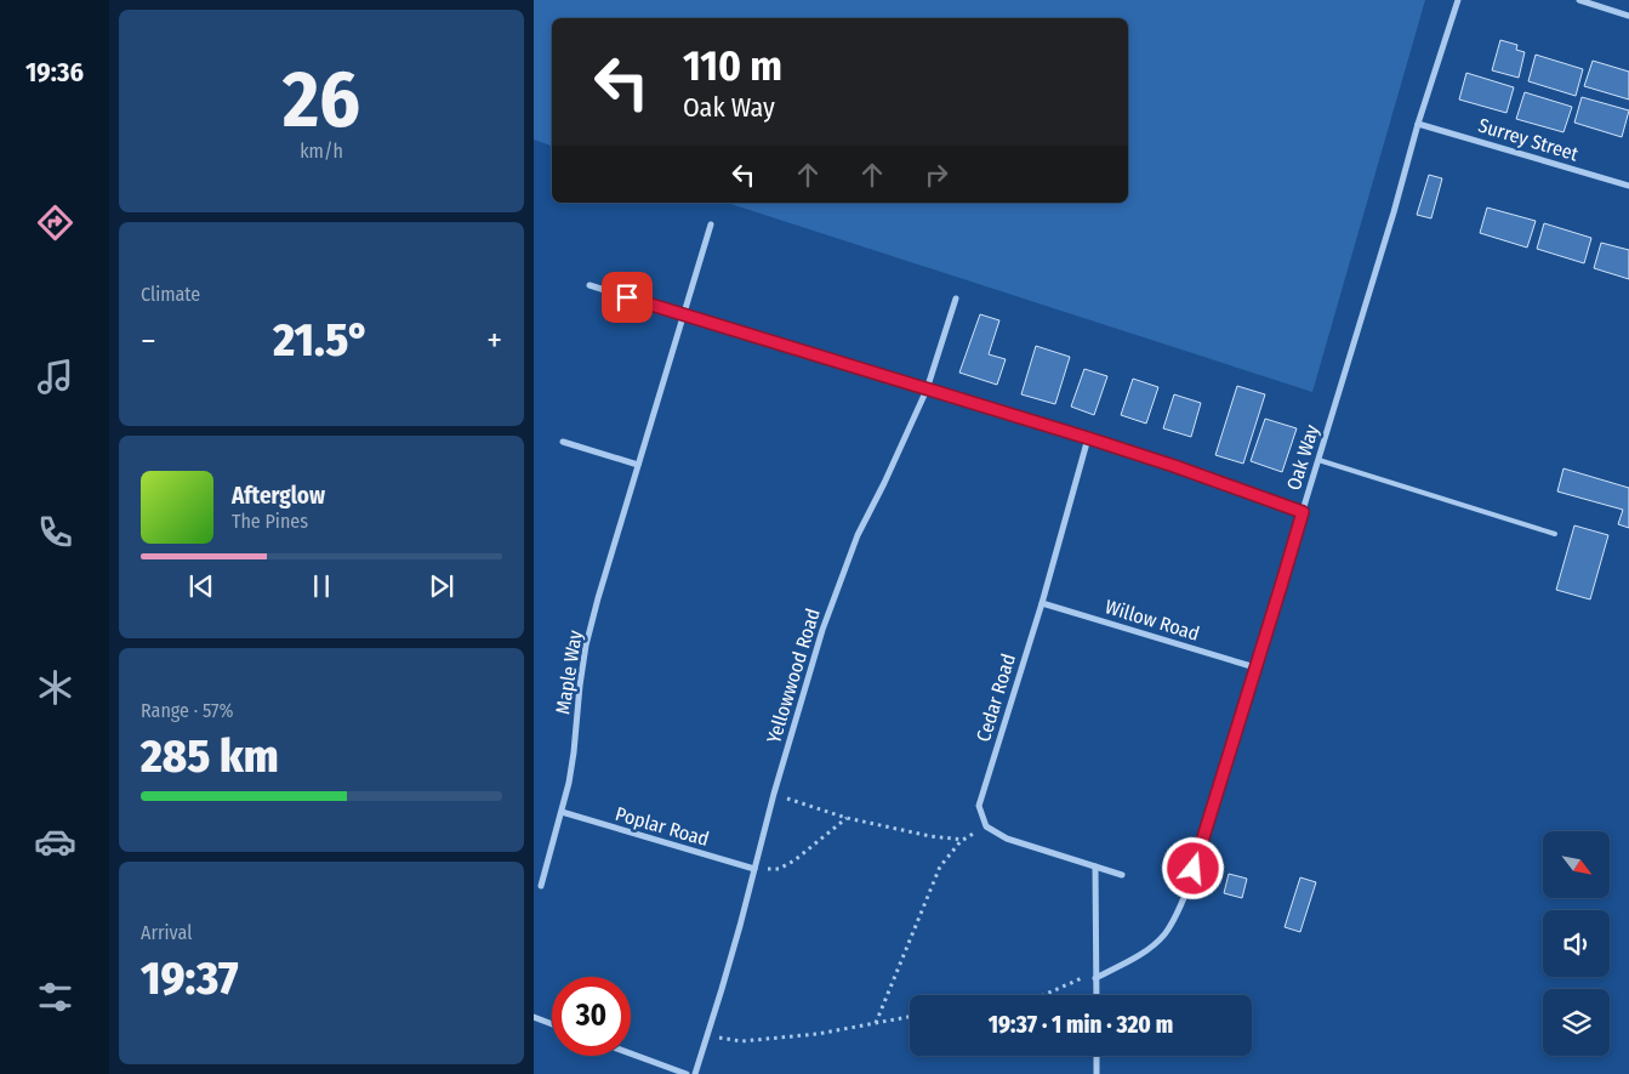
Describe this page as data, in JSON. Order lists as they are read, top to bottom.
{
  "streets": {
    "street": [
      "Surrey Street",
      "Oak Way",
      "Willow Road",
      "Maple Way",
      "Yellowwood Road",
      "Cedar Road",
      "Poplar Road"
    ]
  },
  "crossings": [
    ["Surrey Street", "Oak Way"],
    ["Oak Way", "Maple Way"],
    ["Oak Way", "Yellowwood Road"],
    ["Oak Way", "Cedar Road"],
    ["Willow Road", "Cedar Road"],
    ["Maple Way", "Poplar Road"],
    ["Yellowwood Road", "Poplar Road"]
  ],
  "north": "bottom right",
  "page": {
    "tabs": "19:36",
    "tile": [
      ["26", "km/h"],
      "Climate",
      ["Range · 57%", "285 km"],
      ["Arrival", "19:37"]
    ],
    "turn": ["110 m", "Oak Way"],
    "heat": ["−", "21.5°", "+"],
    "song": ["Afterglow", "The Pines"],
    "limit": "30",
    "trip": "19:37 · 1 min · 320 m"
  }
}
